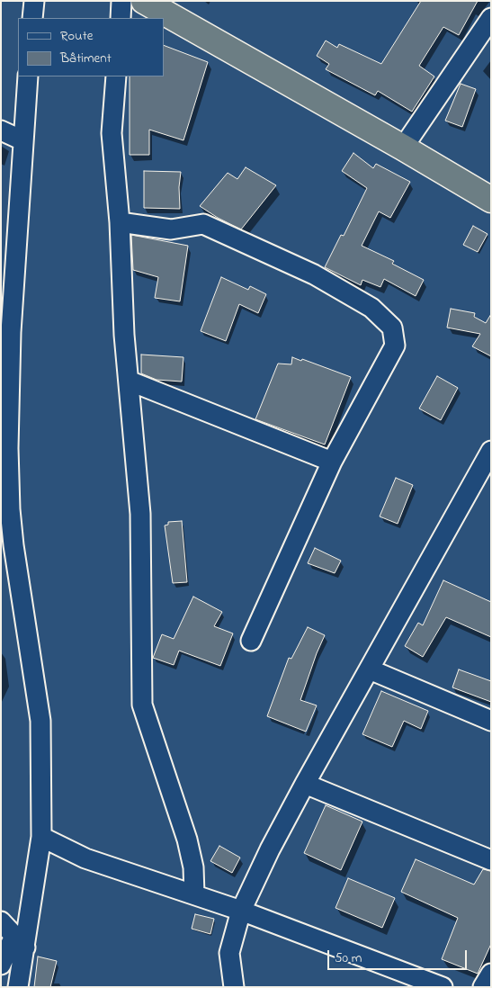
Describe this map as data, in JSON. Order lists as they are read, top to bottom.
{
  "legend": ["Route", "Bâtiment"],
  "scale_bar": "50 m"
}
